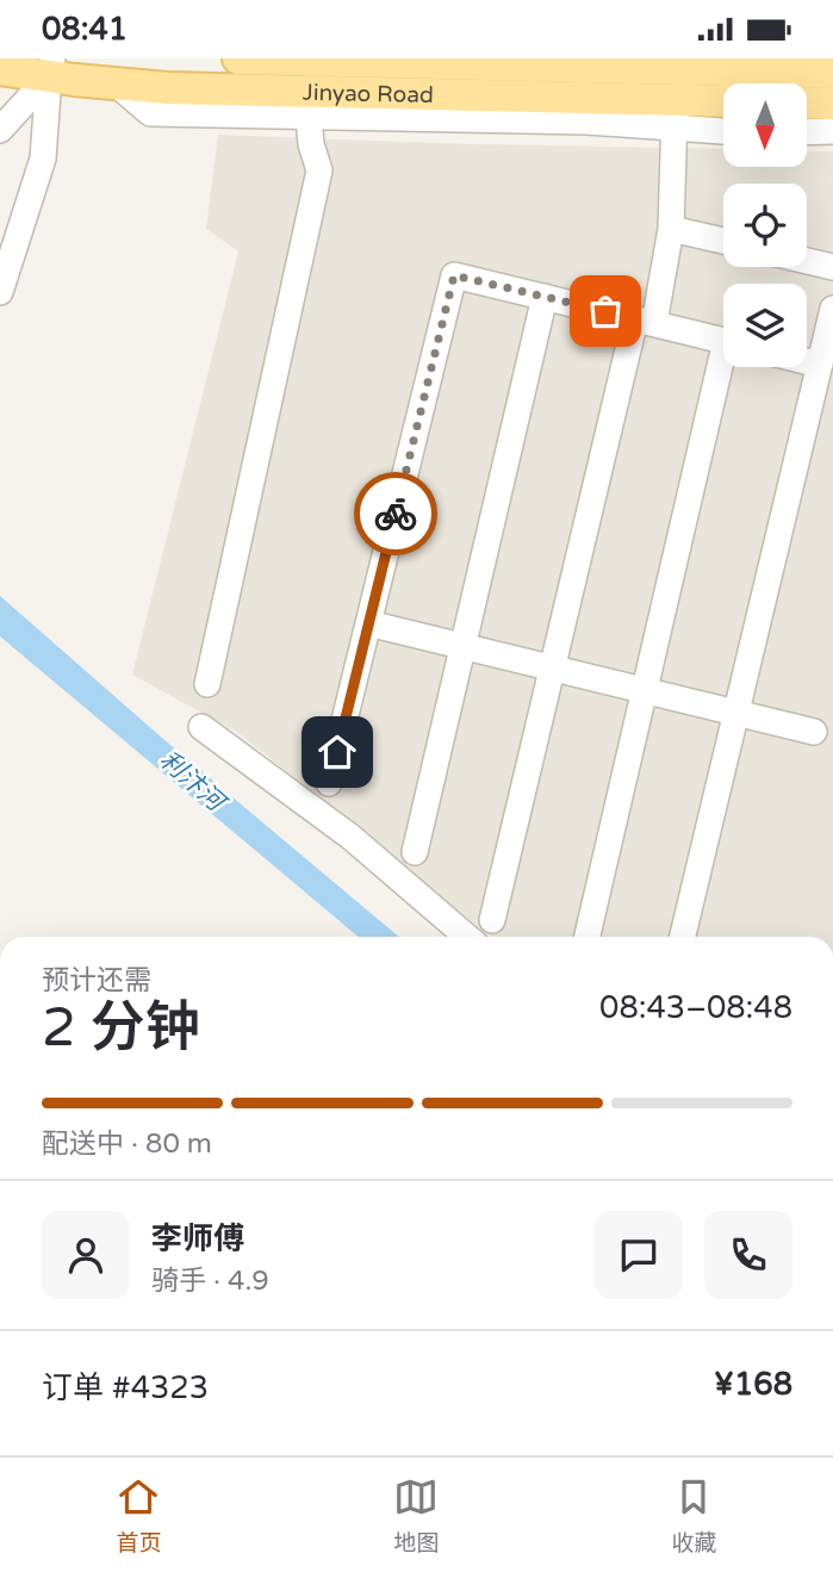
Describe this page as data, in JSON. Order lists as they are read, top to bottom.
{
  "streets": {
    "main road": ["Jinyao Road"]
  },
  "water": ["利汴河"],
  "north": "bottom",
  "page": {
    "status": "08:41",
    "heading": ["2 分钟", "预计还需", "08:43–08:48"],
    "panel": [
      "李师傅",
      "骑手 · 4.9",
      "订单 #4323",
      "¥168"
    ],
    "bar": "配送中 · 80 m",
    "tabs": ["首页", "地图", "收藏"]
  }
}
